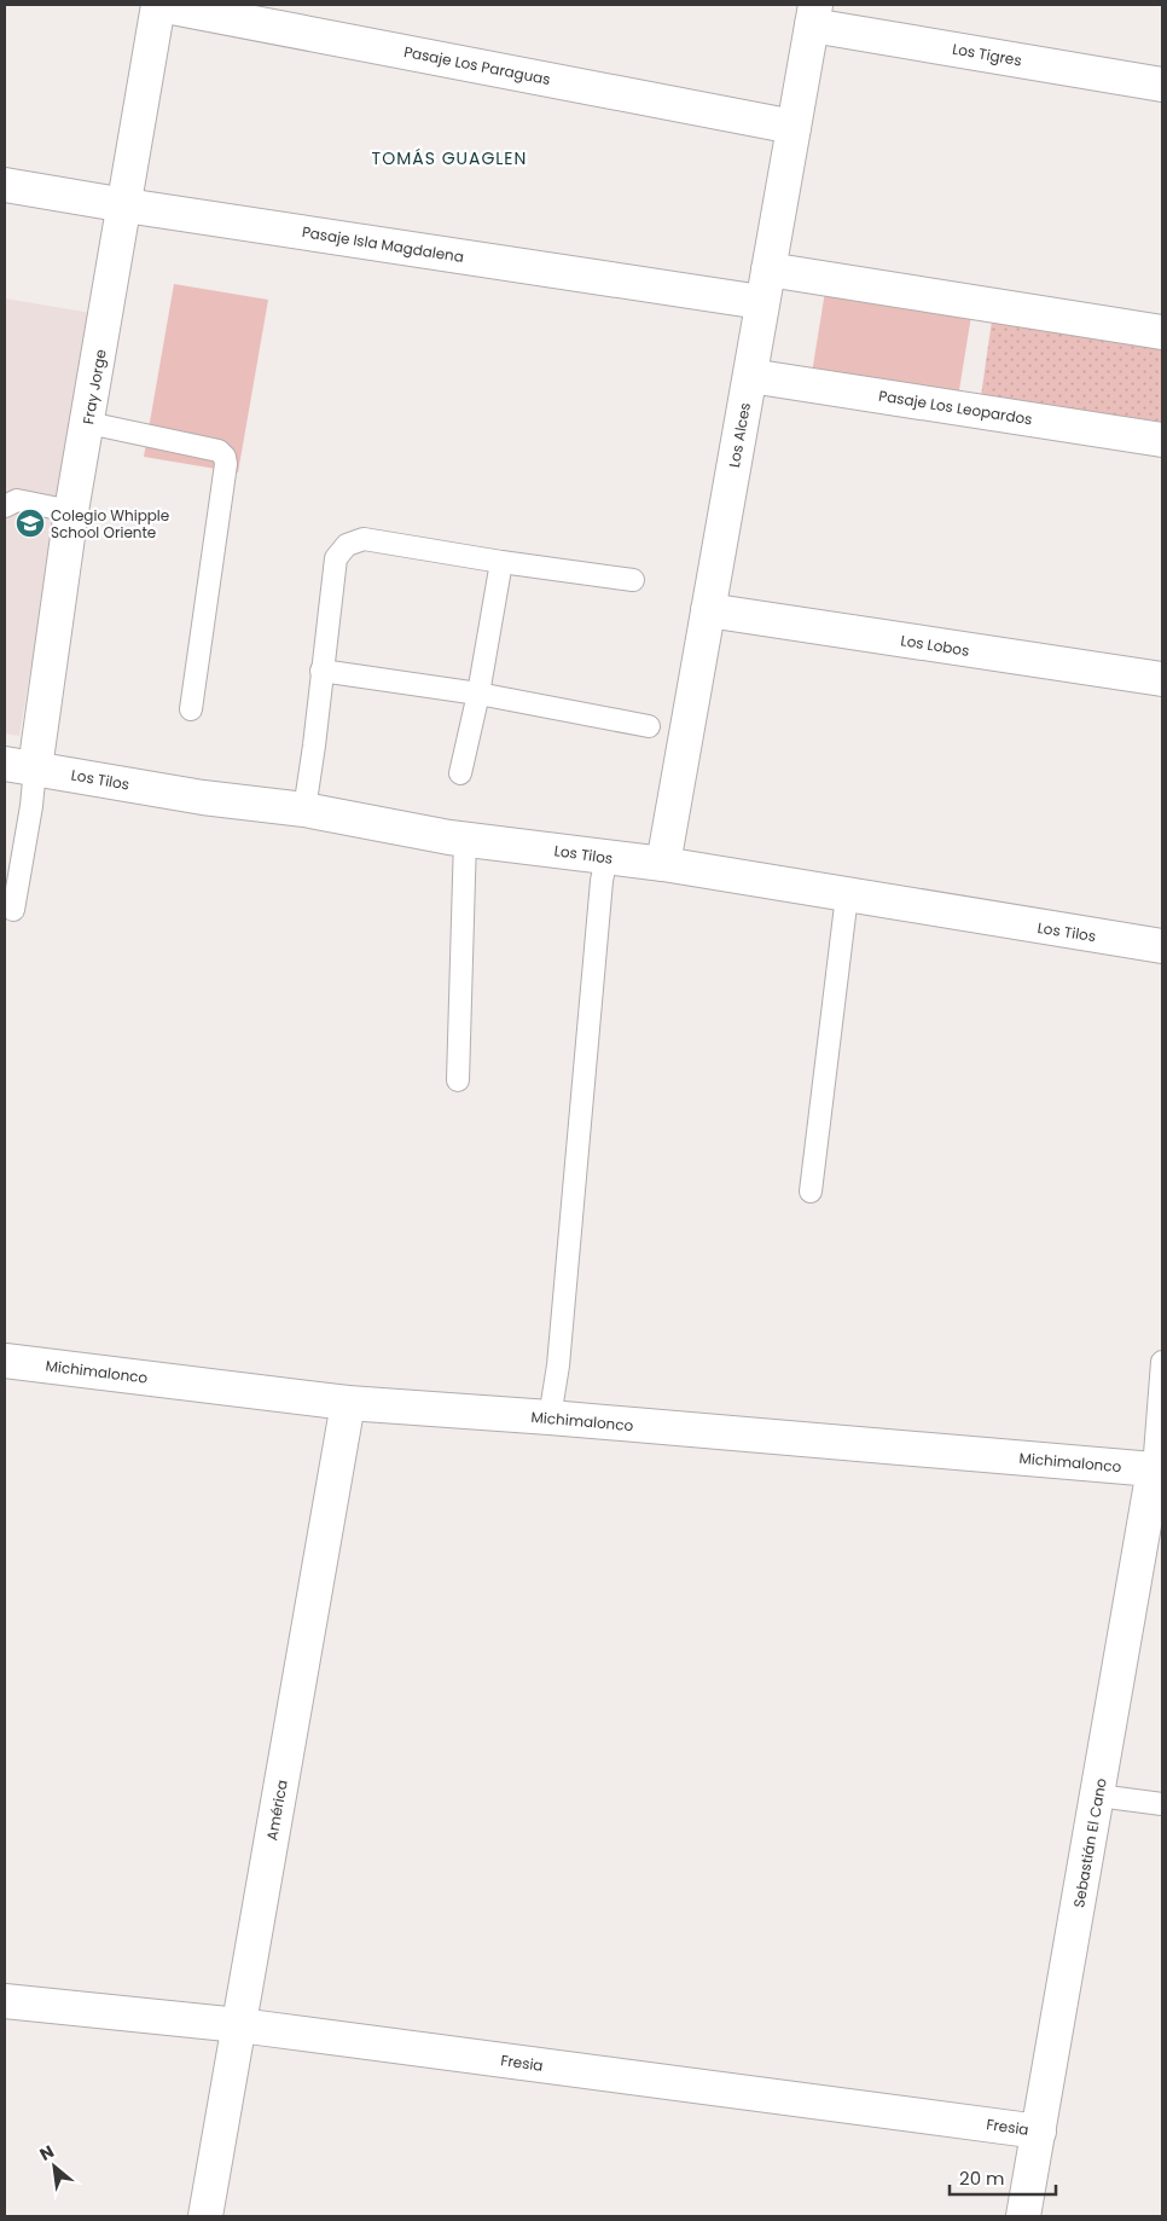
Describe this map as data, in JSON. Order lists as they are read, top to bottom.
{
  "streets": {
    "street": [
      "Los Tigres",
      "Pasaje Los Paraguas",
      "Pasaje Isla Magdalena",
      "Fray Jorge",
      "Pasaje Los Leopardos",
      "Los Alces",
      "Los Lobos",
      "Los Tilos",
      "Michimalonco",
      "América",
      "Sebastián El Cano",
      "Fresia"
    ]
  },
  "crossings": [
    ["Los Tigres", "Los Alces"],
    ["Pasaje Los Paraguas", "Fray Jorge"],
    ["Pasaje Los Paraguas", "Los Alces"],
    ["Pasaje Isla Magdalena", "Fray Jorge"],
    ["Pasaje Isla Magdalena", "Los Alces"],
    ["Fray Jorge", "Los Tilos"],
    ["Pasaje Los Leopardos", "Los Alces"],
    ["Los Alces", "Los Lobos"],
    ["Los Alces", "Los Tilos"],
    ["Michimalonco", "América"],
    ["Michimalonco", "Sebastián El Cano"],
    ["América", "Fresia"],
    ["Sebastián El Cano", "Fresia"]
  ],
  "districts": ["TOMÁS GUAGLEN"],
  "places": {
    "school or university": ["Colegio Whipple School Oriente"]
  },
  "scale_bar": "20 m",
  "north": "top left"
}
